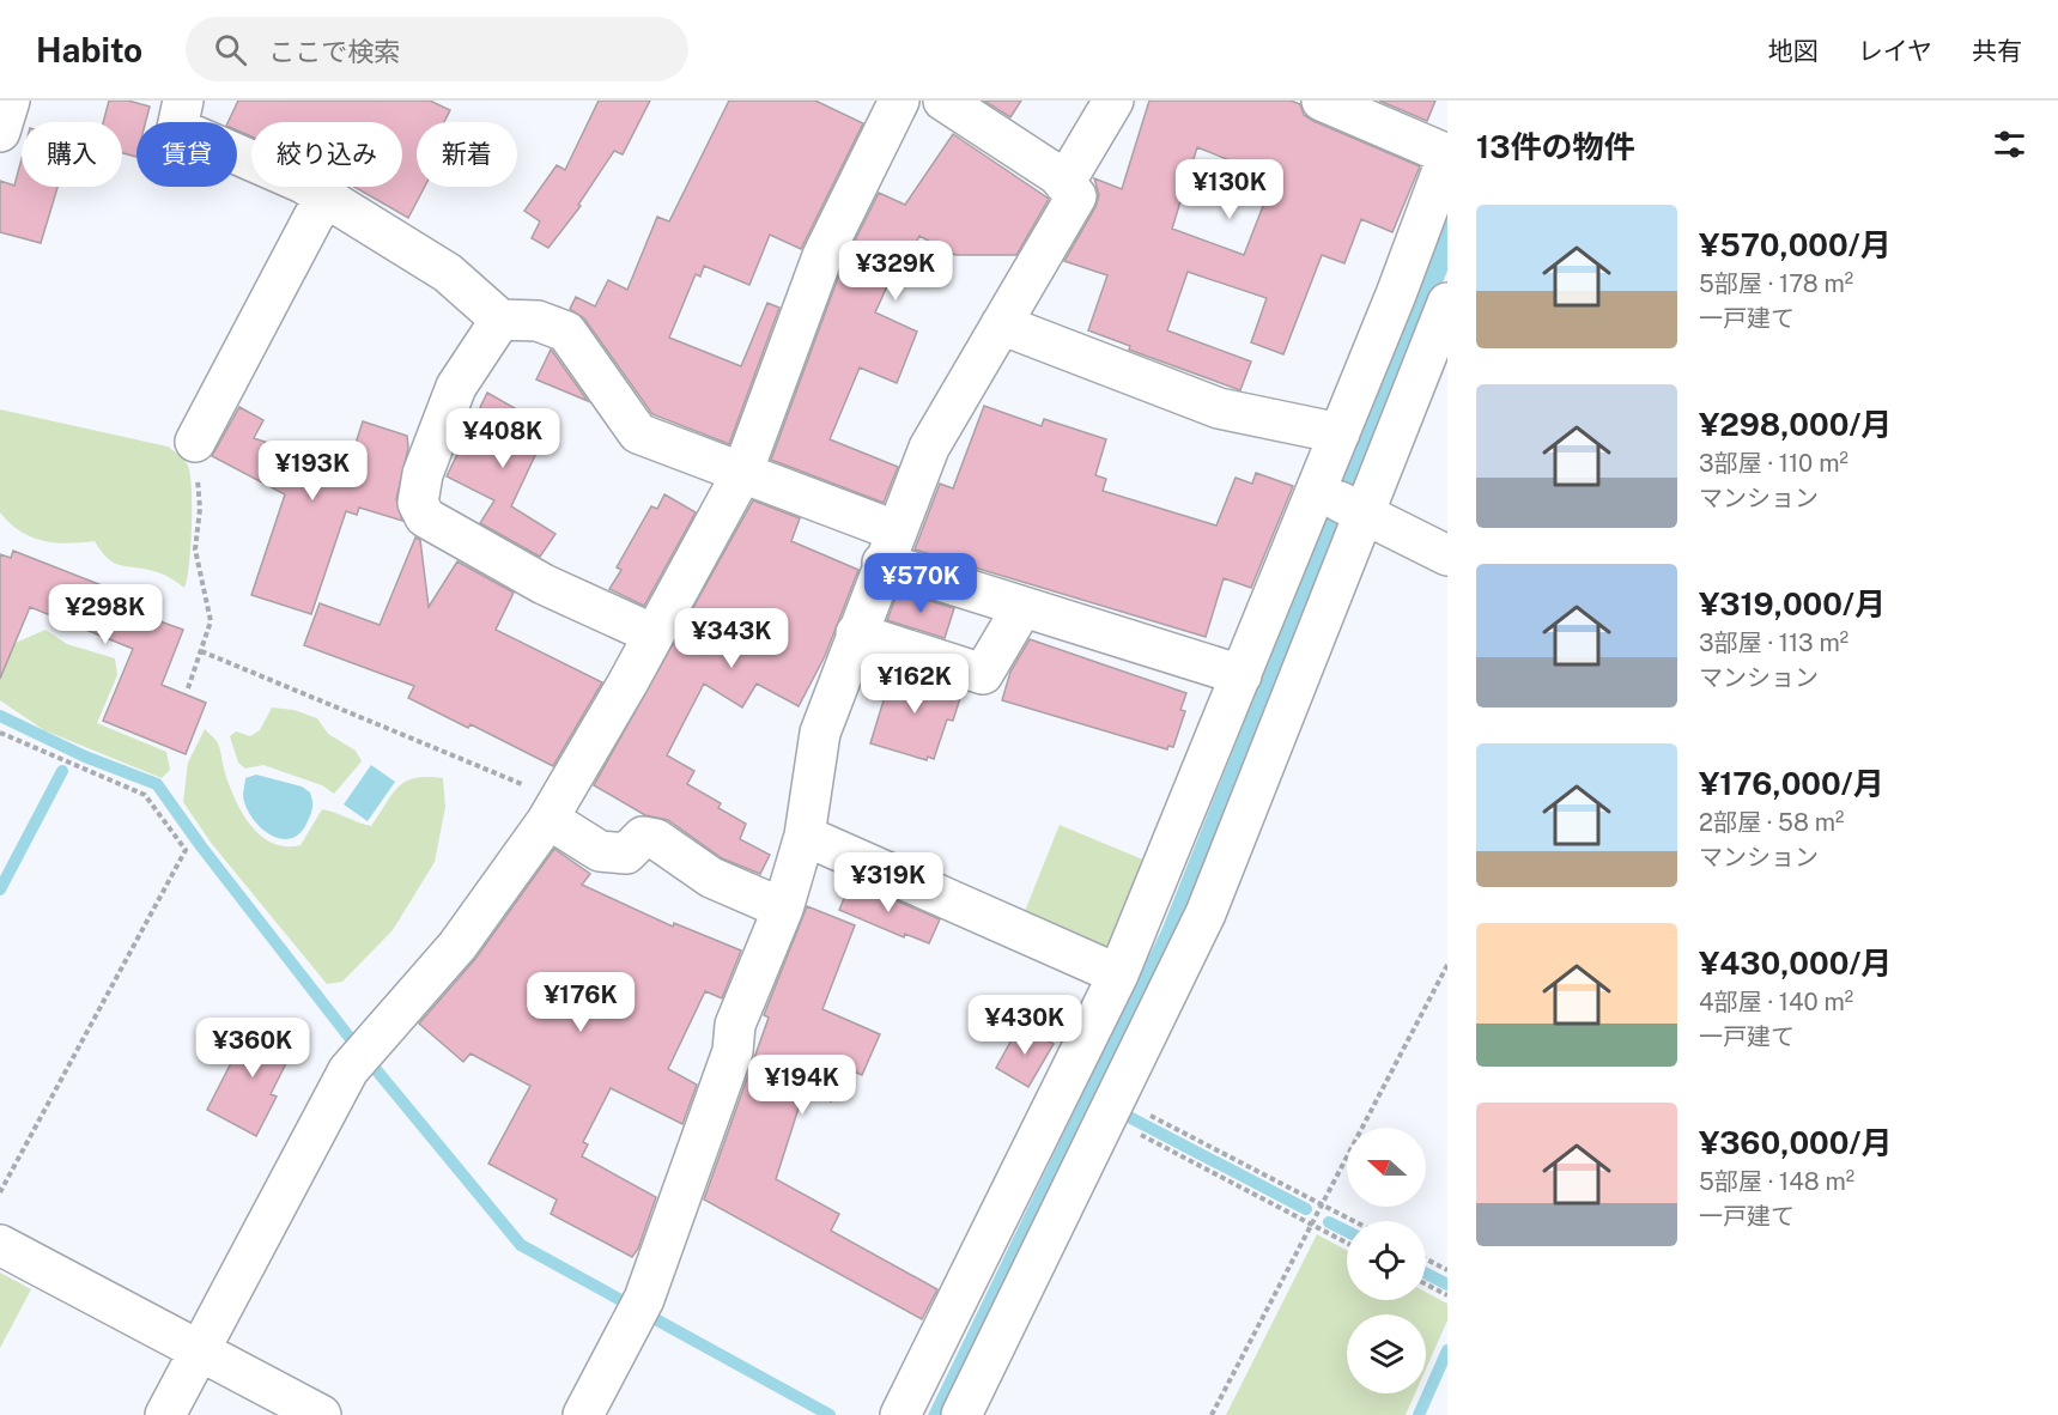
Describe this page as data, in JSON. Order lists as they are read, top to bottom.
{
  "north": "left",
  "page": {
    "header": "Habito",
    "search": "ここで検索",
    "nav": ["地図", "レイヤ", "共有"],
    "heading": "13件の物件",
    "chip": [
      "購入",
      "賃貸",
      "絞り込み",
      "新着"
    ],
    "price": [
      "¥130K",
      "¥329K",
      "¥408K",
      "¥193K",
      "¥570K",
      "¥298K",
      "¥343K",
      "¥162K",
      "¥319K",
      "¥176K",
      "¥430K",
      "¥360K",
      "¥194K"
    ],
    "list": [
      {
        "name": "¥570,000/月",
        "note": "5部屋 · 178 m² · 一戸建て"
      },
      {
        "name": "¥298,000/月",
        "note": "3部屋 · 110 m² · マンション"
      },
      {
        "name": "¥319,000/月",
        "note": "3部屋 · 113 m² · マンション"
      },
      {
        "name": "¥176,000/月",
        "note": "2部屋 · 58 m² · マンション"
      },
      {
        "name": "¥430,000/月",
        "note": "4部屋 · 140 m² · 一戸建て"
      },
      {
        "name": "¥360,000/月",
        "note": "5部屋 · 148 m² · 一戸建て"
      }
    ]
  }
}
